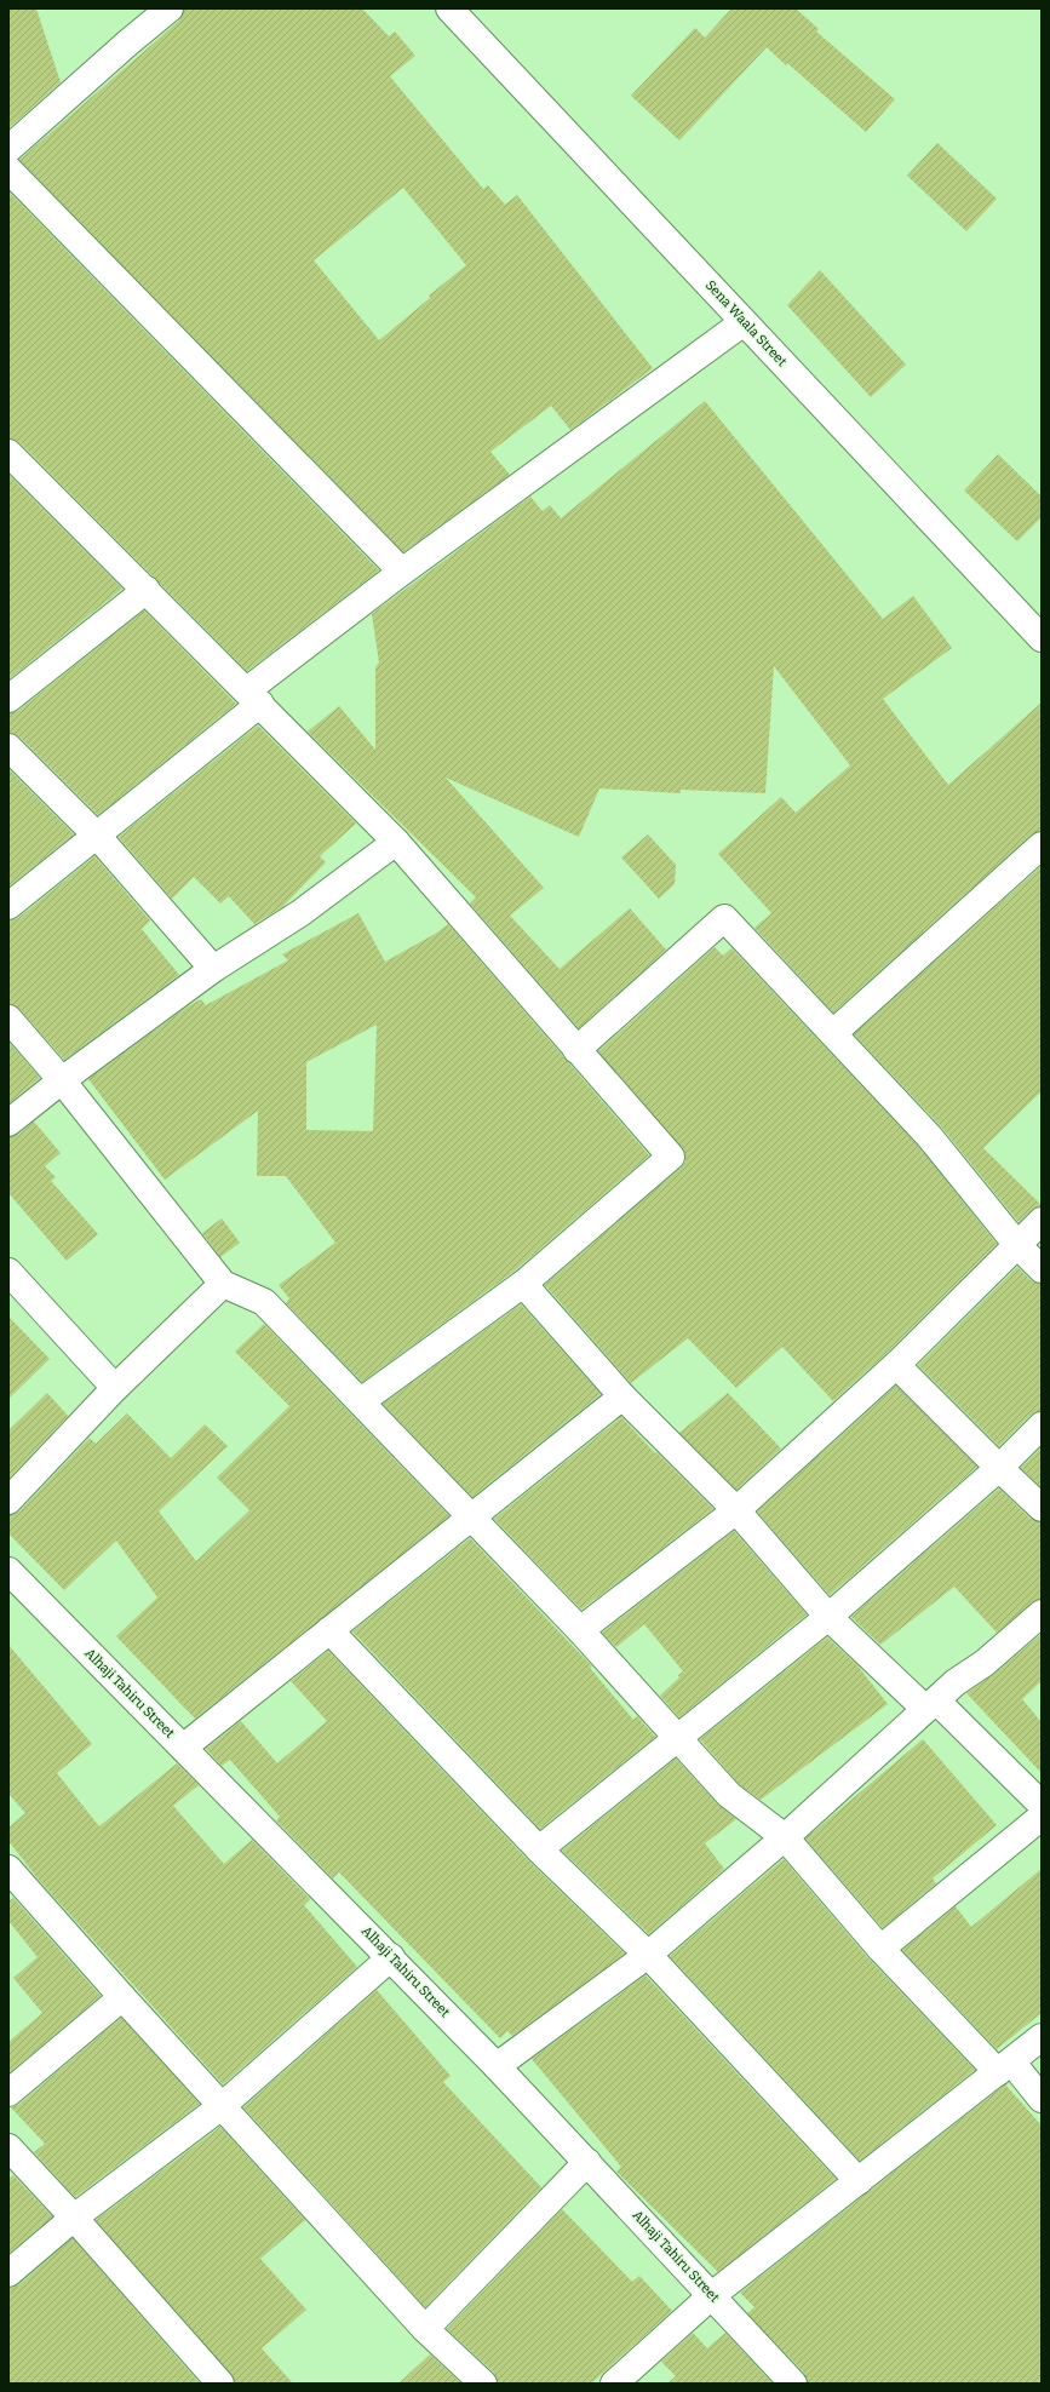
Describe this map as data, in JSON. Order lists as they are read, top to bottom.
{
  "streets": {
    "street": ["Sena Waala Street", "Alhaji Tahiru Street"]
  }
}
